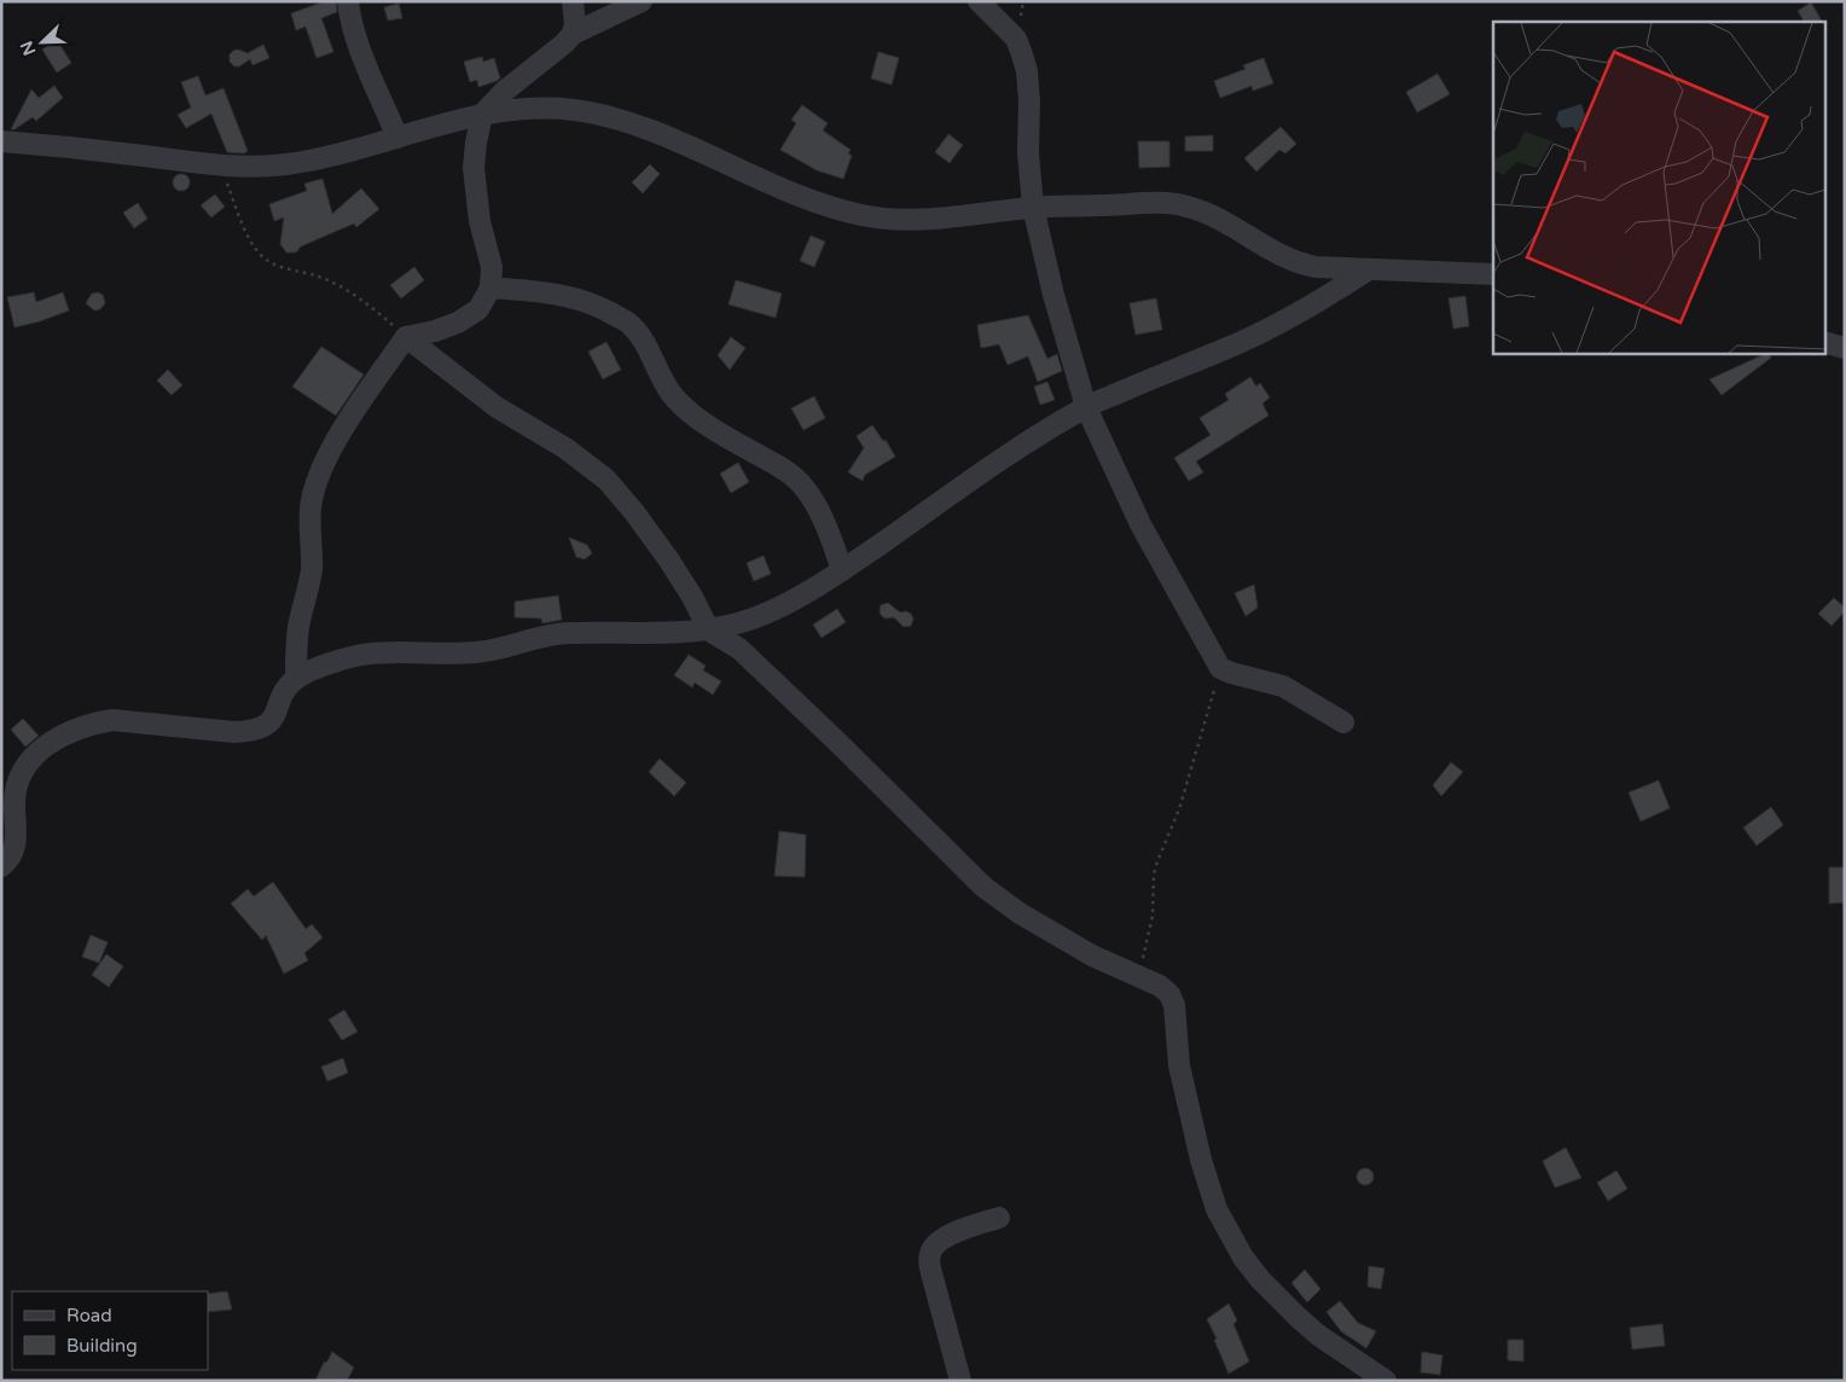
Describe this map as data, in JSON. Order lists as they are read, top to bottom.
{
  "legend": ["Road", "Building"],
  "north": "bottom left"
}
